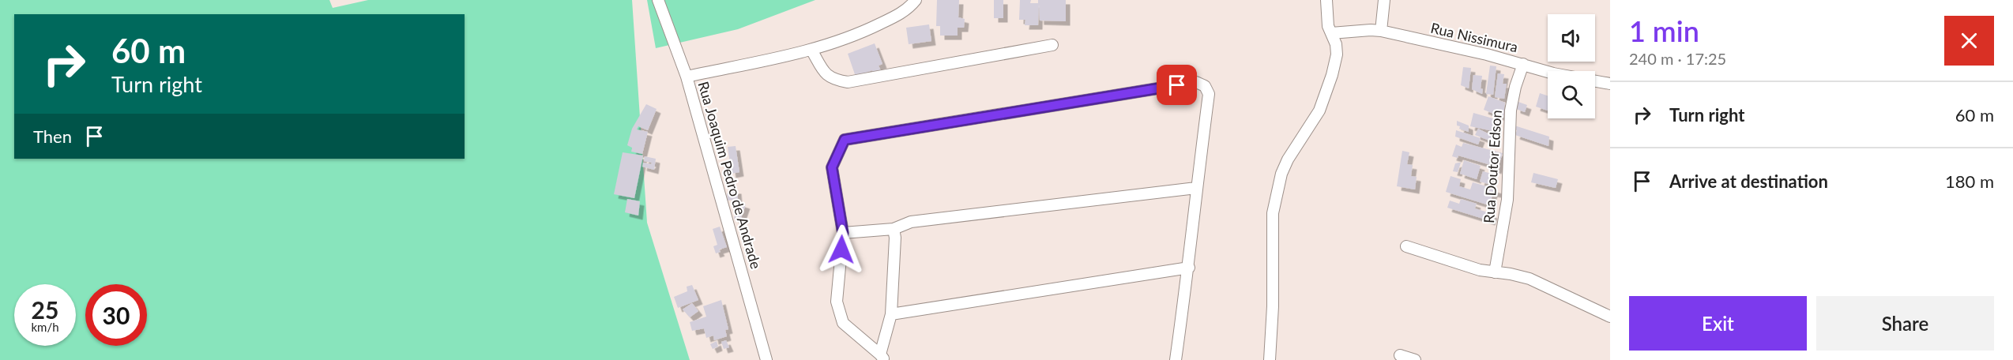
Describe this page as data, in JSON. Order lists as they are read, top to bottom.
{
  "streets": {
    "street": ["Rua Nissimura", "Rua Doutor Edson", "Rua Joaquim Pedro de Andrade"]
  },
  "crossings": [
    ["Rua Nissimura", "Rua Doutor Edson"]
  ],
  "page": {
    "heading": ["1 min", "240 m · 17:25"],
    "turn": ["60 m", "Turn right"],
    "list": [
      {
        "name": "Turn right",
        "value": "60 m"
      },
      {
        "name": "Arrive at destination",
        "value": "180 m"
      }
    ],
    "then": "Then",
    "speed": "25 km/h",
    "limit": "30",
    "buttons": ["Exit", "Share"]
  }
}
